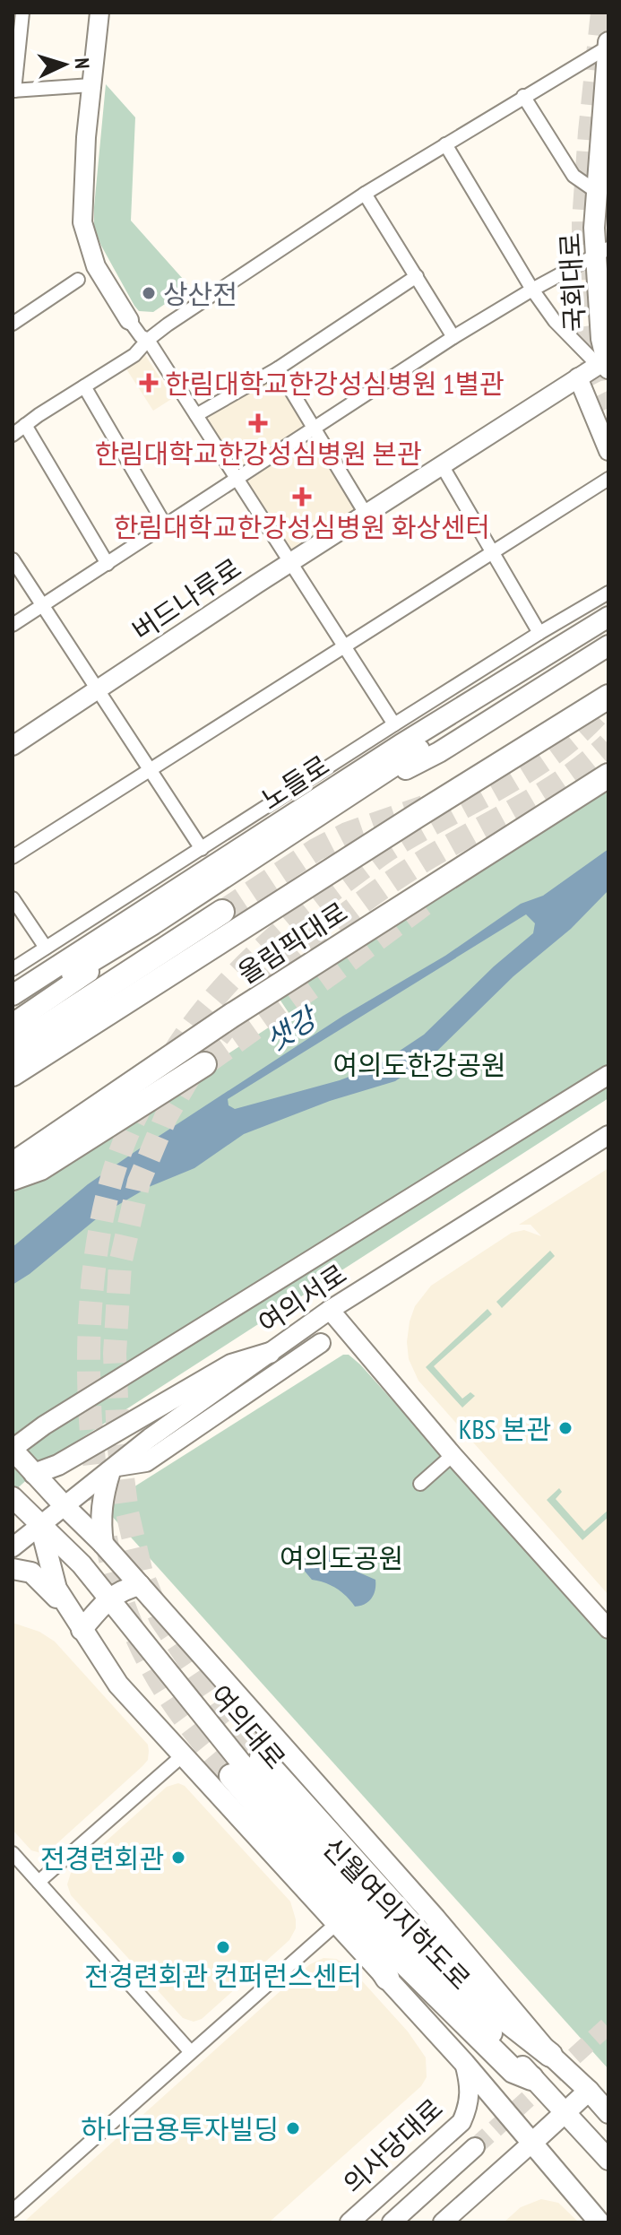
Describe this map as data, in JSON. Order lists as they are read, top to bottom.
{
  "streets": {
    "highway": ["올림픽대로", "신월여의지하도로"],
    "main road": [
      "국회대로",
      "버드나루로",
      "노들로",
      "여의서로",
      "여의대로",
      "의사당대로"
    ]
  },
  "crossings": [
    ["국회대로", "버드나루로"],
    ["여의서로", "여의대로"],
    ["여의대로", "신월여의지하도로"]
  ],
  "water": ["샛강"],
  "parks": ["여의도한강공원", "여의도공원"],
  "places": {
    "other": [
      "상산전",
      "KBS 본관",
      "전경련회관",
      "전경련회관 컨퍼런스센터",
      "하나금용투자빌딩"
    ],
    "health": ["한림대학교한강성심병원 1별관", "한림대학교한강성심병원 본관", "한림대학교한강성심병원 화상센터"]
  },
  "north": "right"
}
